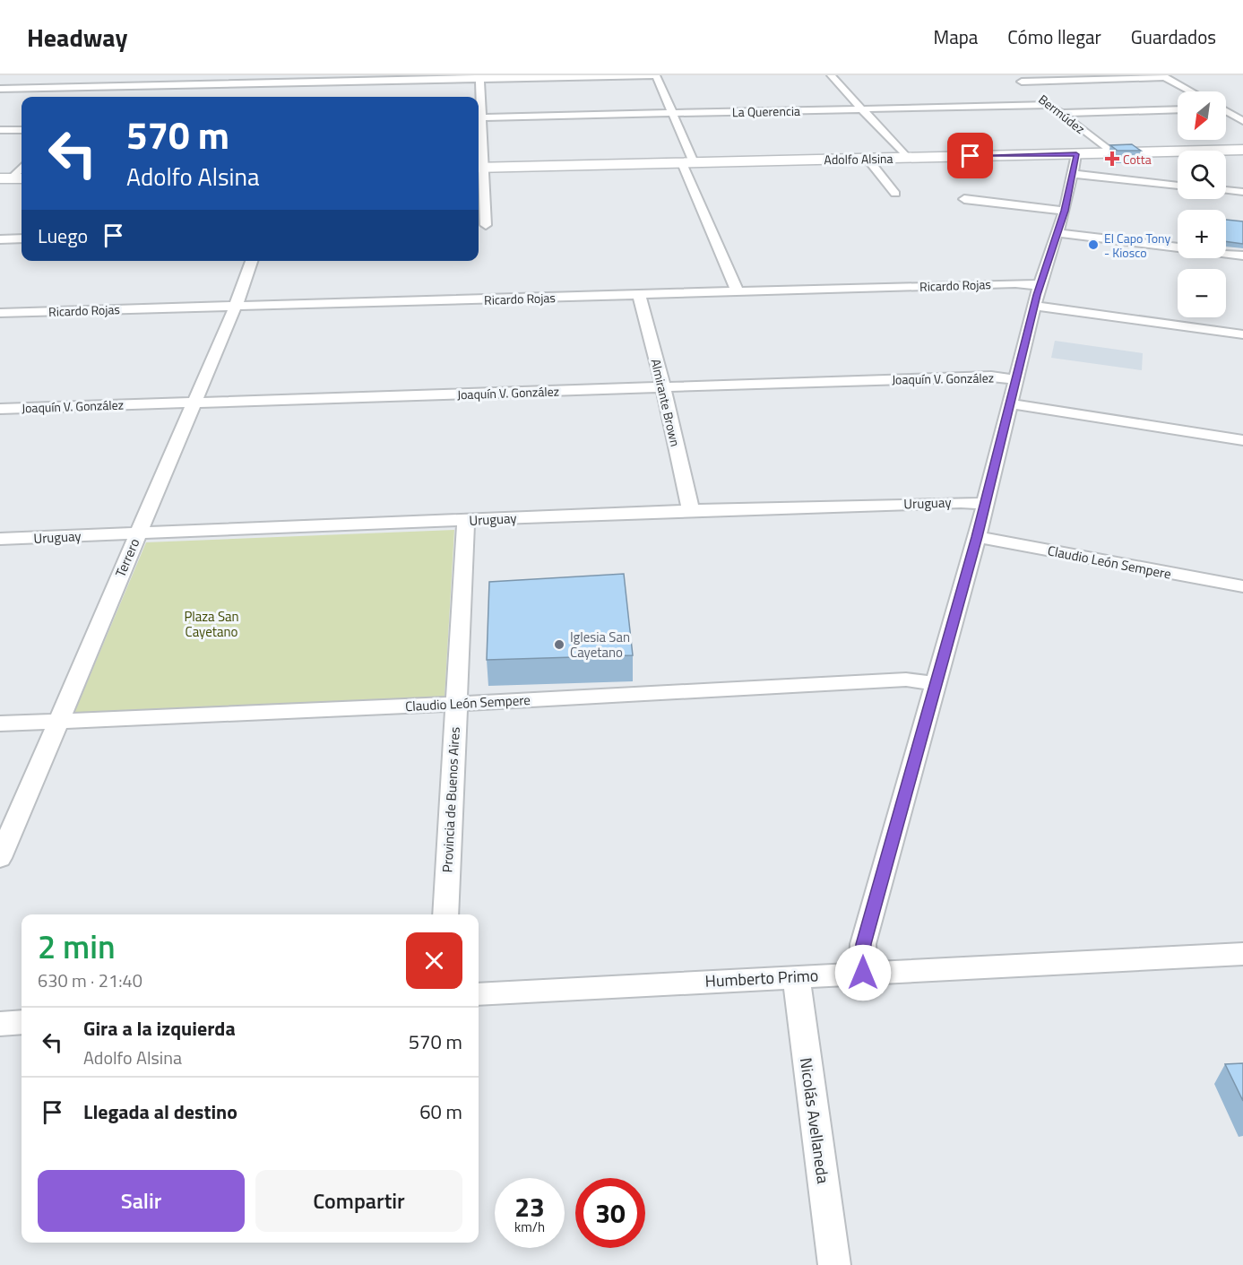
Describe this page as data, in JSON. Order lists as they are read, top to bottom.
{
  "streets": {
    "street": [
      "La Querencia",
      "Bermúdez",
      "Adolfo Alsina",
      "Ricardo Rojas",
      "Joaquín V. González",
      "Almirante Brown",
      "Uruguay",
      "Terrero",
      "Claudio León Sempere",
      "Provincia de Buenos Aires",
      "Humberto Primo",
      "Nicolás Avellaneda"
    ]
  },
  "crossings": [
    ["La Querencia", "Bermúdez"],
    ["Bermúdez", "Adolfo Alsina"],
    ["Bermúdez", "Ricardo Rojas"],
    ["Bermúdez", "Joaquín V. González"],
    ["Bermúdez", "Uruguay"],
    ["Bermúdez", "Claudio León Sempere"],
    ["Bermúdez", "Humberto Primo"],
    ["Ricardo Rojas", "Almirante Brown"],
    ["Ricardo Rojas", "Terrero"],
    ["Joaquín V. González", "Almirante Brown"],
    ["Joaquín V. González", "Terrero"],
    ["Almirante Brown", "Uruguay"],
    ["Uruguay", "Terrero"],
    ["Uruguay", "Provincia de Buenos Aires"],
    ["Terrero", "Claudio León Sempere"],
    ["Claudio León Sempere", "Provincia de Buenos Aires"],
    ["Humberto Primo", "Nicolás Avellaneda"]
  ],
  "parks": ["Plaza San Cayetano"],
  "places": {
    "health": ["Cotta"],
    "other": ["El Capo Tony - Kiosco", "Iglesia San Cayetano"]
  },
  "north": "bottom left",
  "page": {
    "header": "Headway",
    "nav": ["Mapa", "Cómo llegar", "Guardados"],
    "map_buttons": ["+", "−"],
    "turn": ["570 m", "Adolfo Alsina"],
    "then": "Luego",
    "heading": ["2 min", "630 m · 21:40"],
    "list": [
      {
        "name": "Gira a la izquierda",
        "note": "Adolfo Alsina",
        "value": "570 m"
      },
      {
        "name": "Llegada al destino",
        "value": "60 m"
      }
    ],
    "buttons": ["Salir", "Compartir"],
    "speed": "23 km/h",
    "limit": "30"
  }
}
